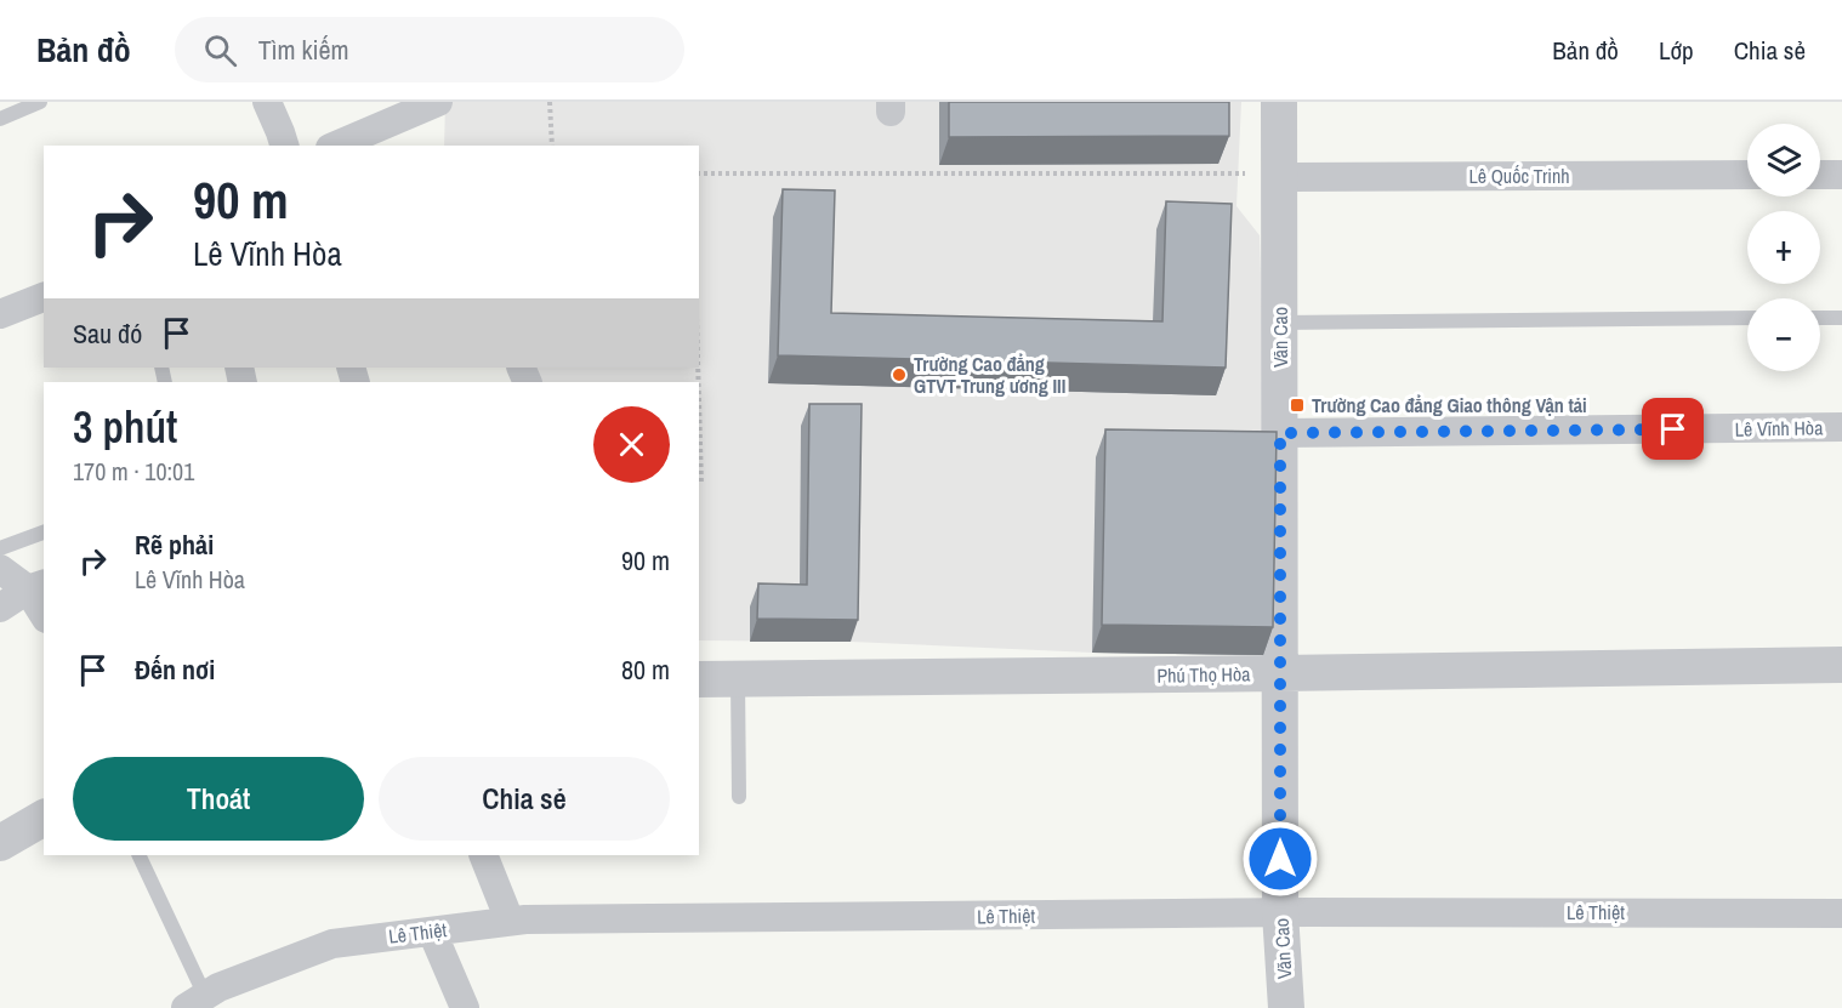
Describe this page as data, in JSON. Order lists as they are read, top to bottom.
{
  "streets": {
    "street": [
      "Lê Quốc Trinh",
      "Văn Cao",
      "Lê Vĩnh Hòa",
      "Phú Thọ Hòa",
      "Lê Thiệt"
    ]
  },
  "crossings": [
    ["Lê Quốc Trinh", "Văn Cao"],
    ["Văn Cao", "Lê Vĩnh Hòa"],
    ["Văn Cao", "Phú Thọ Hòa"],
    ["Văn Cao", "Lê Thiệt"]
  ],
  "places": {
    "other": ["Trường Cao đẳng GTVT Trung ương III"],
    "transit": ["Trường Cao đẳng Giao thông Vận tải"]
  },
  "page": {
    "header": "Bản đồ",
    "search": "Tìm kiếm",
    "nav": ["Bản đồ", "Lớp", "Chia sẻ"],
    "map_buttons": ["+", "−"],
    "turn": ["90 m", "Lê Vĩnh Hòa"],
    "then": "Sau đó",
    "heading": ["3 phút", "170 m · 10:01"],
    "list": [
      {
        "name": "Rẽ phải",
        "note": "Lê Vĩnh Hòa",
        "value": "90 m"
      },
      {
        "name": "Đến nơi",
        "value": "80 m"
      }
    ],
    "buttons": ["Thoát", "Chia sẻ"]
  }
}
